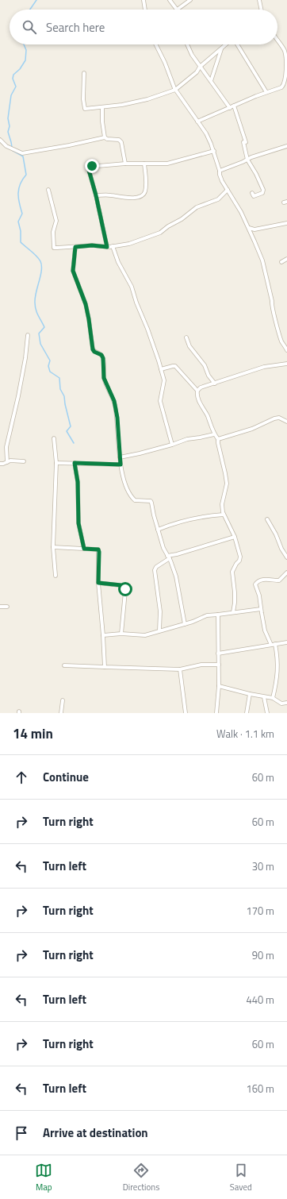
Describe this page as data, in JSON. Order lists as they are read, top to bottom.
{
  "page": {
    "search": "Search here",
    "heading": ["14 min", "Walk · 1.1 km"],
    "list": [
      ["Continue", "60 m"],
      ["Turn right", "60 m"],
      ["Turn left", "30 m"],
      ["Turn right", "170 m"],
      ["Turn right", "90 m"],
      ["Turn left", "440 m"],
      ["Turn right", "60 m"],
      ["Turn left", "160 m"],
      "Arrive at destination"
    ],
    "nav": ["Map", "Directions", "Saved"]
  }
}
